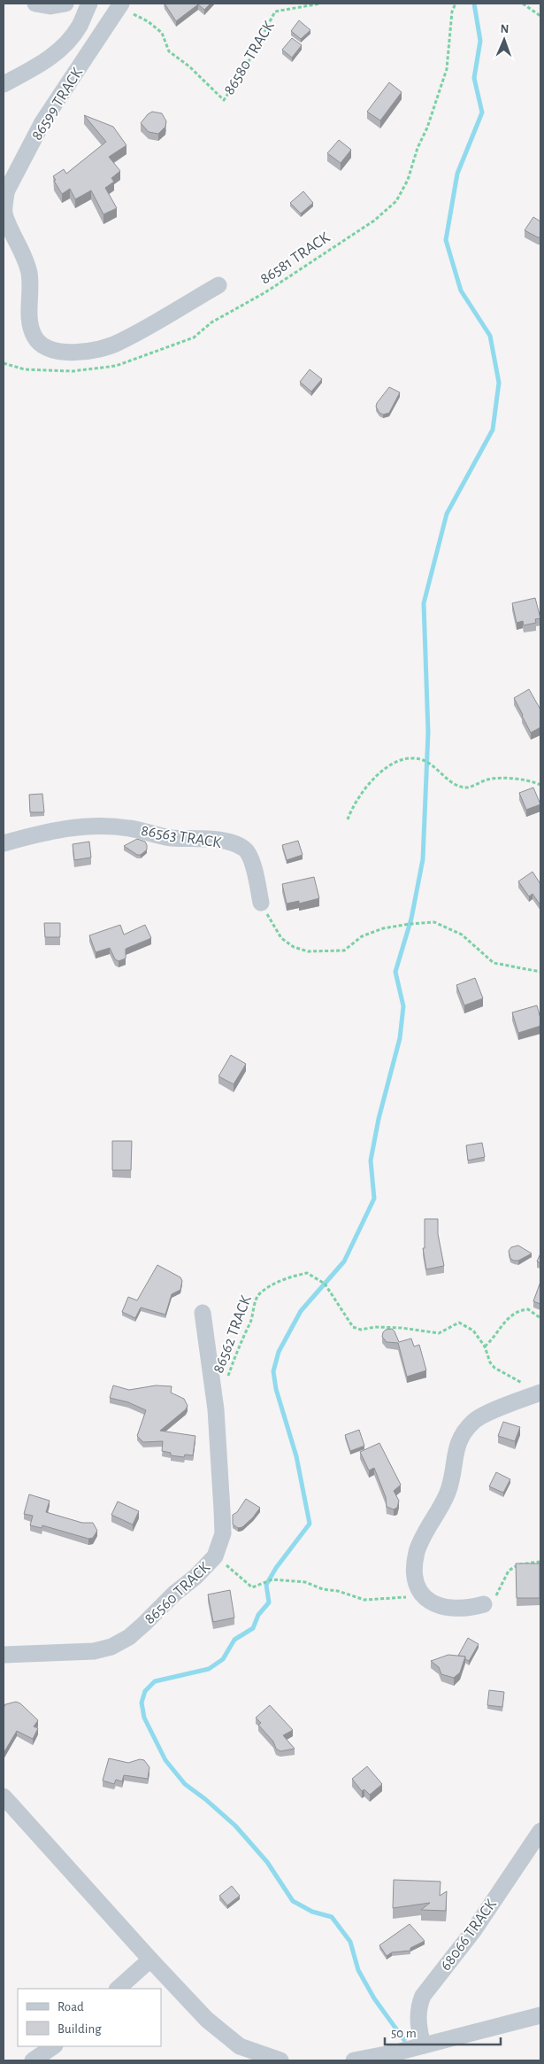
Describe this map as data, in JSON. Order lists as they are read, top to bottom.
{
  "streets": {
    "street": [
      "86599 TRACK",
      "86563 TRACK",
      "86560 TRACK",
      "68066 TRACK"
    ],
    "path": ["86580 TRACK", "86581 TRACK", "86562 TRACK"]
  },
  "crossings": [
    ["86580 TRACK", "86599 TRACK"]
  ],
  "legend": ["Road", "Building"],
  "scale_bar": "50 m",
  "north": "top"
}
